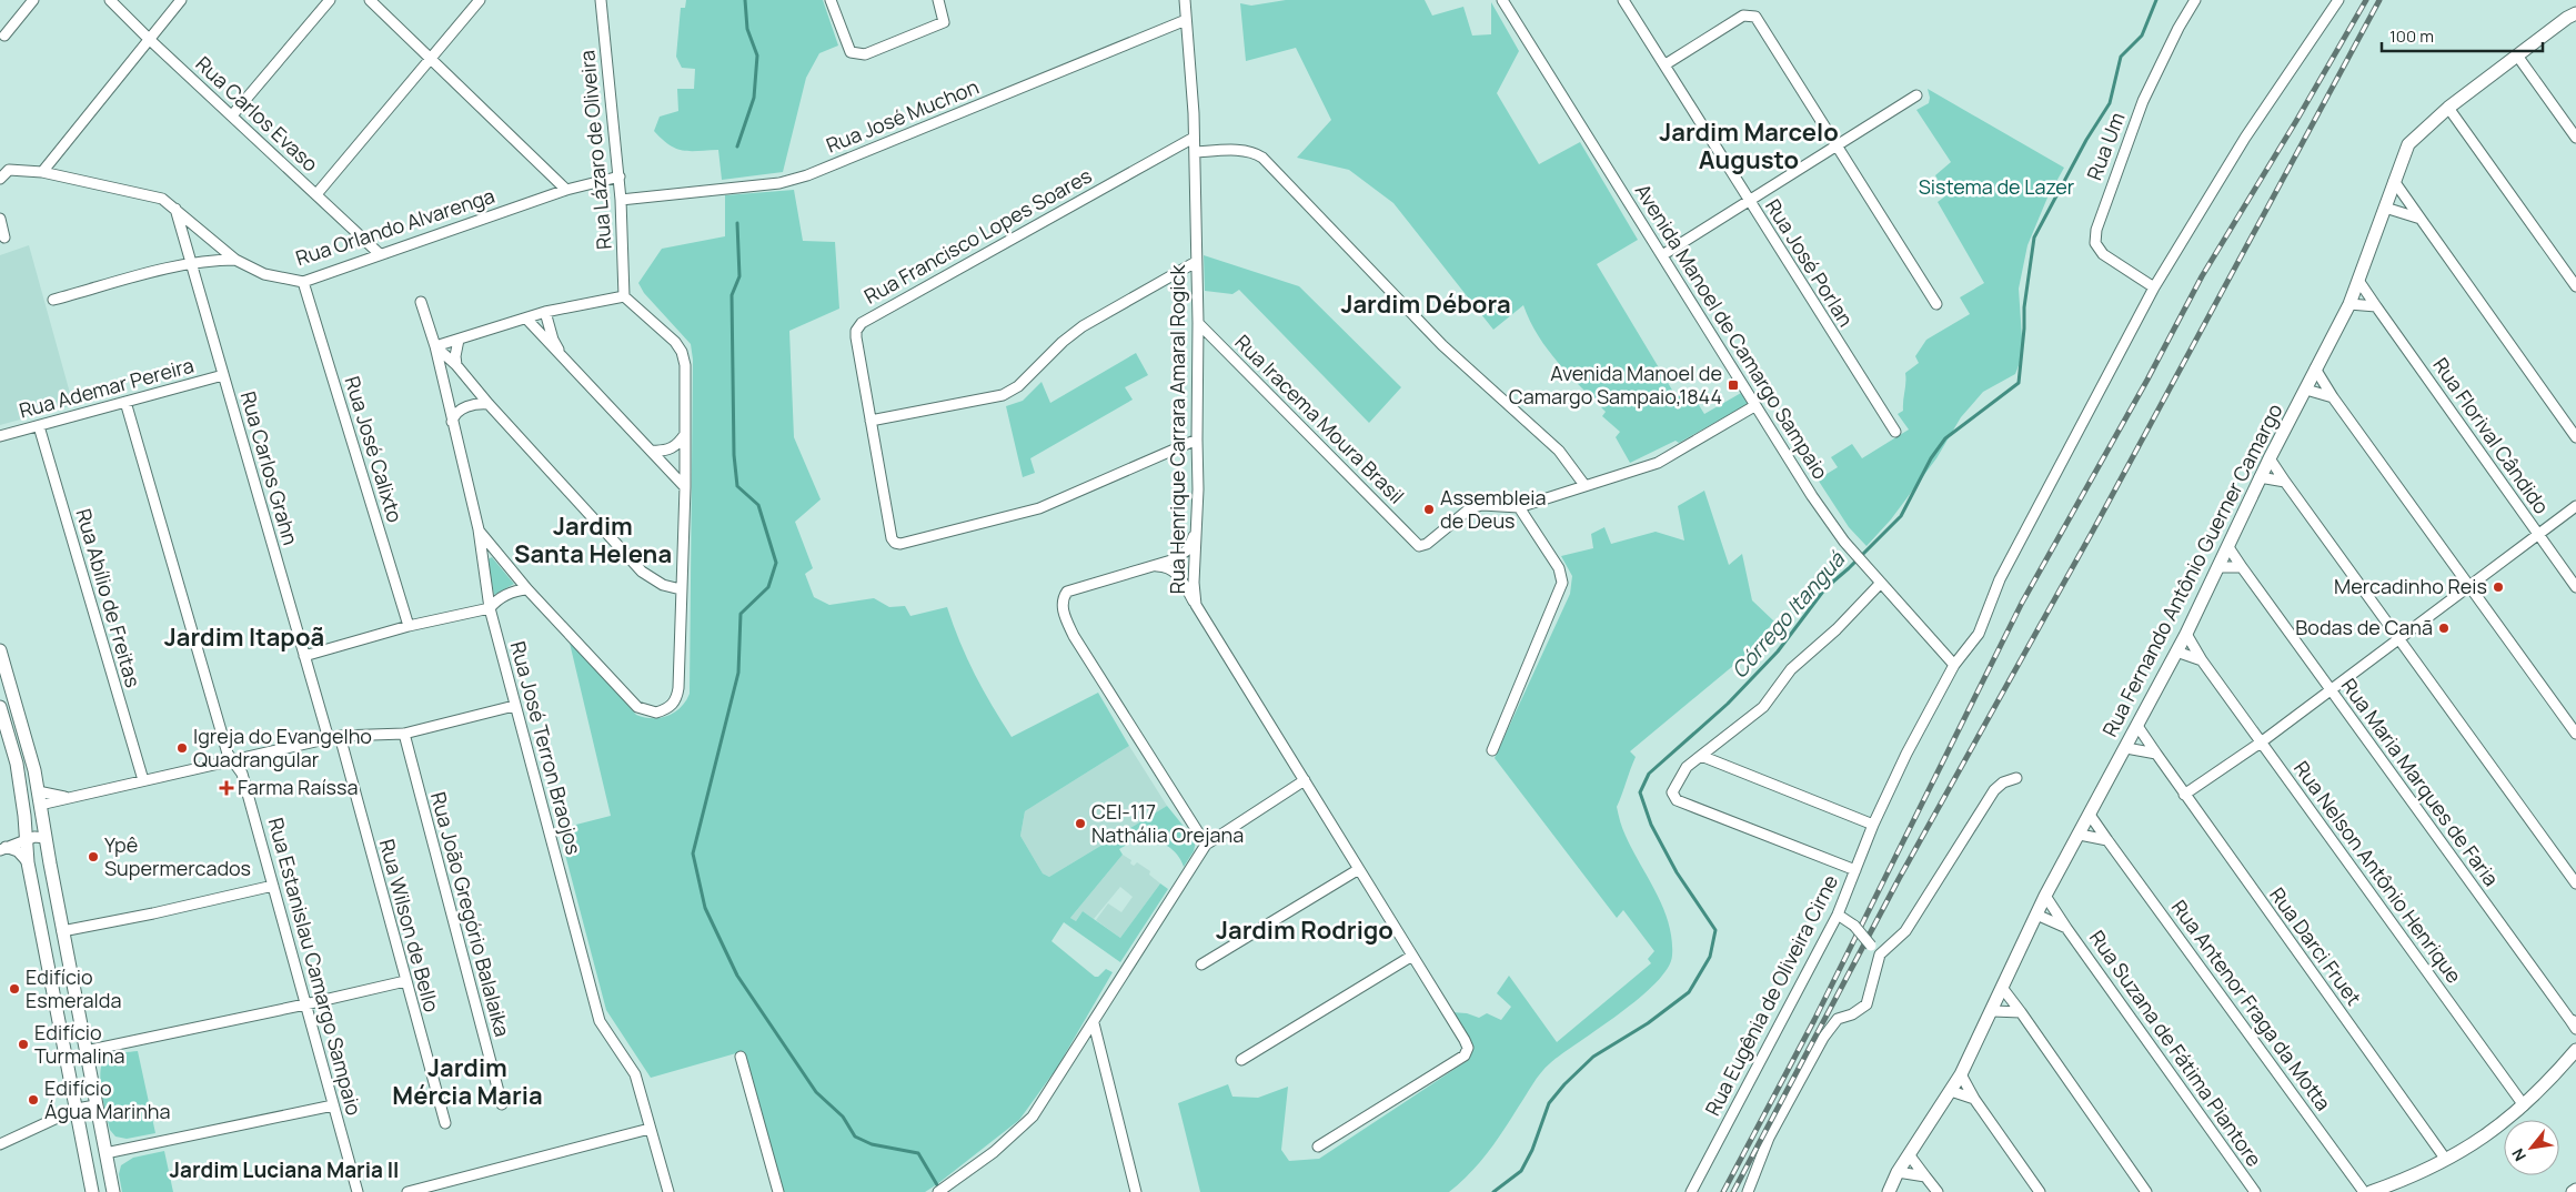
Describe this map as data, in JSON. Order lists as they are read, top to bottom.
{
  "streets": {
    "street": [
      "Rua Carlos Evaso",
      "Rua José Muchon",
      "Rua Um",
      "Rua Lázaro de Oliveira",
      "Rua Orlando Alvarenga",
      "Rua Francisco Lopes Soares",
      "Rua José Porlan",
      "Avenida Manoel de Camargo Sampaio",
      "Rua Ademar Pereira",
      "Rua Iracema Moura Brasil",
      "Rua Henrique Carrara Amaral Rogick",
      "Rua Florival Cândido",
      "Rua José Calixto",
      "Rua Carlos Grahn",
      "Rua Fernando Antônio Guerner Camargo",
      "Rua Abílio de Freitas",
      "Rua José Terron Braojos",
      "Rua Maria Marques de Faria",
      "Rua Nelson Antônio Henrique",
      "Rua João Gregório Balalaika",
      "Rua Wilson de Bello",
      "Rua Darci Fruet",
      "Rua Estanislau Camargo Sampaio",
      "Rua Eugênia de Oliveira Cirne",
      "Rua Antenor Fraga da Motta",
      "Rua Suzana de Fátima Piantore"
    ]
  },
  "crossings": [
    ["Rua Carlos Evaso", "Rua Orlando Alvarenga"],
    ["Rua José Muchon", "Rua Lázaro de Oliveira"],
    ["Rua José Muchon", "Rua Henrique Carrara Amaral Rogick"],
    ["Rua Um", "Rua Eugênia de Oliveira Cirne"],
    ["Rua Lázaro de Oliveira", "Rua Orlando Alvarenga"],
    ["Rua Orlando Alvarenga", "Rua José Calixto"],
    ["Rua Orlando Alvarenga", "Rua Carlos Grahn"],
    ["Rua Francisco Lopes Soares", "Rua Henrique Carrara Amaral Rogick"],
    ["Avenida Manoel de Camargo Sampaio", "Rua Eugênia de Oliveira Cirne"],
    ["Rua Ademar Pereira", "Rua Carlos Grahn"],
    ["Rua Ademar Pereira", "Rua Abílio de Freitas"],
    ["Rua Ademar Pereira", "Rua Estanislau Camargo Sampaio"],
    ["Rua Iracema Moura Brasil", "Rua Henrique Carrara Amaral Rogick"],
    ["Rua Florival Cândido", "Rua Fernando Antônio Guerner Camargo"],
    ["Rua Fernando Antônio Guerner Camargo", "Rua Maria Marques de Faria"],
    ["Rua Fernando Antônio Guerner Camargo", "Rua Nelson Antônio Henrique"],
    ["Rua Fernando Antônio Guerner Camargo", "Rua Darci Fruet"],
    ["Rua Fernando Antônio Guerner Camargo", "Rua Antenor Fraga da Motta"],
    ["Rua Fernando Antônio Guerner Camargo", "Rua Suzana de Fátima Piantore"]
  ],
  "districts": [
    "Jardim Marcelo Augusto",
    "Jardim Débora",
    "Jardim Santa Helena",
    "Jardim Itapoã",
    "Jardim Rodrigo",
    "Jardim Mércia Maria",
    "Jardim Luciana Maria II"
  ],
  "water": ["Córrego Itanguá"],
  "parks": ["Sistema de Lazer"],
  "places": {
    "transit": ["Avenida Manoel de Camargo Sampaio,1844"],
    "other": [
      "Assembleia de Deus",
      "Mercadinho Reis",
      "Bodas de Canã",
      "Igreja do Evangelho Quadrangular",
      "CEI-117 Nathália Orejana",
      "Ypê Supermercados",
      "Edifício Esmeralda",
      "Edifício Turmalina",
      "Edifício Água Marinha"
    ],
    "health": ["Farma Raíssa"]
  },
  "scale_bar": "100 m",
  "north": "bottom left"
}
